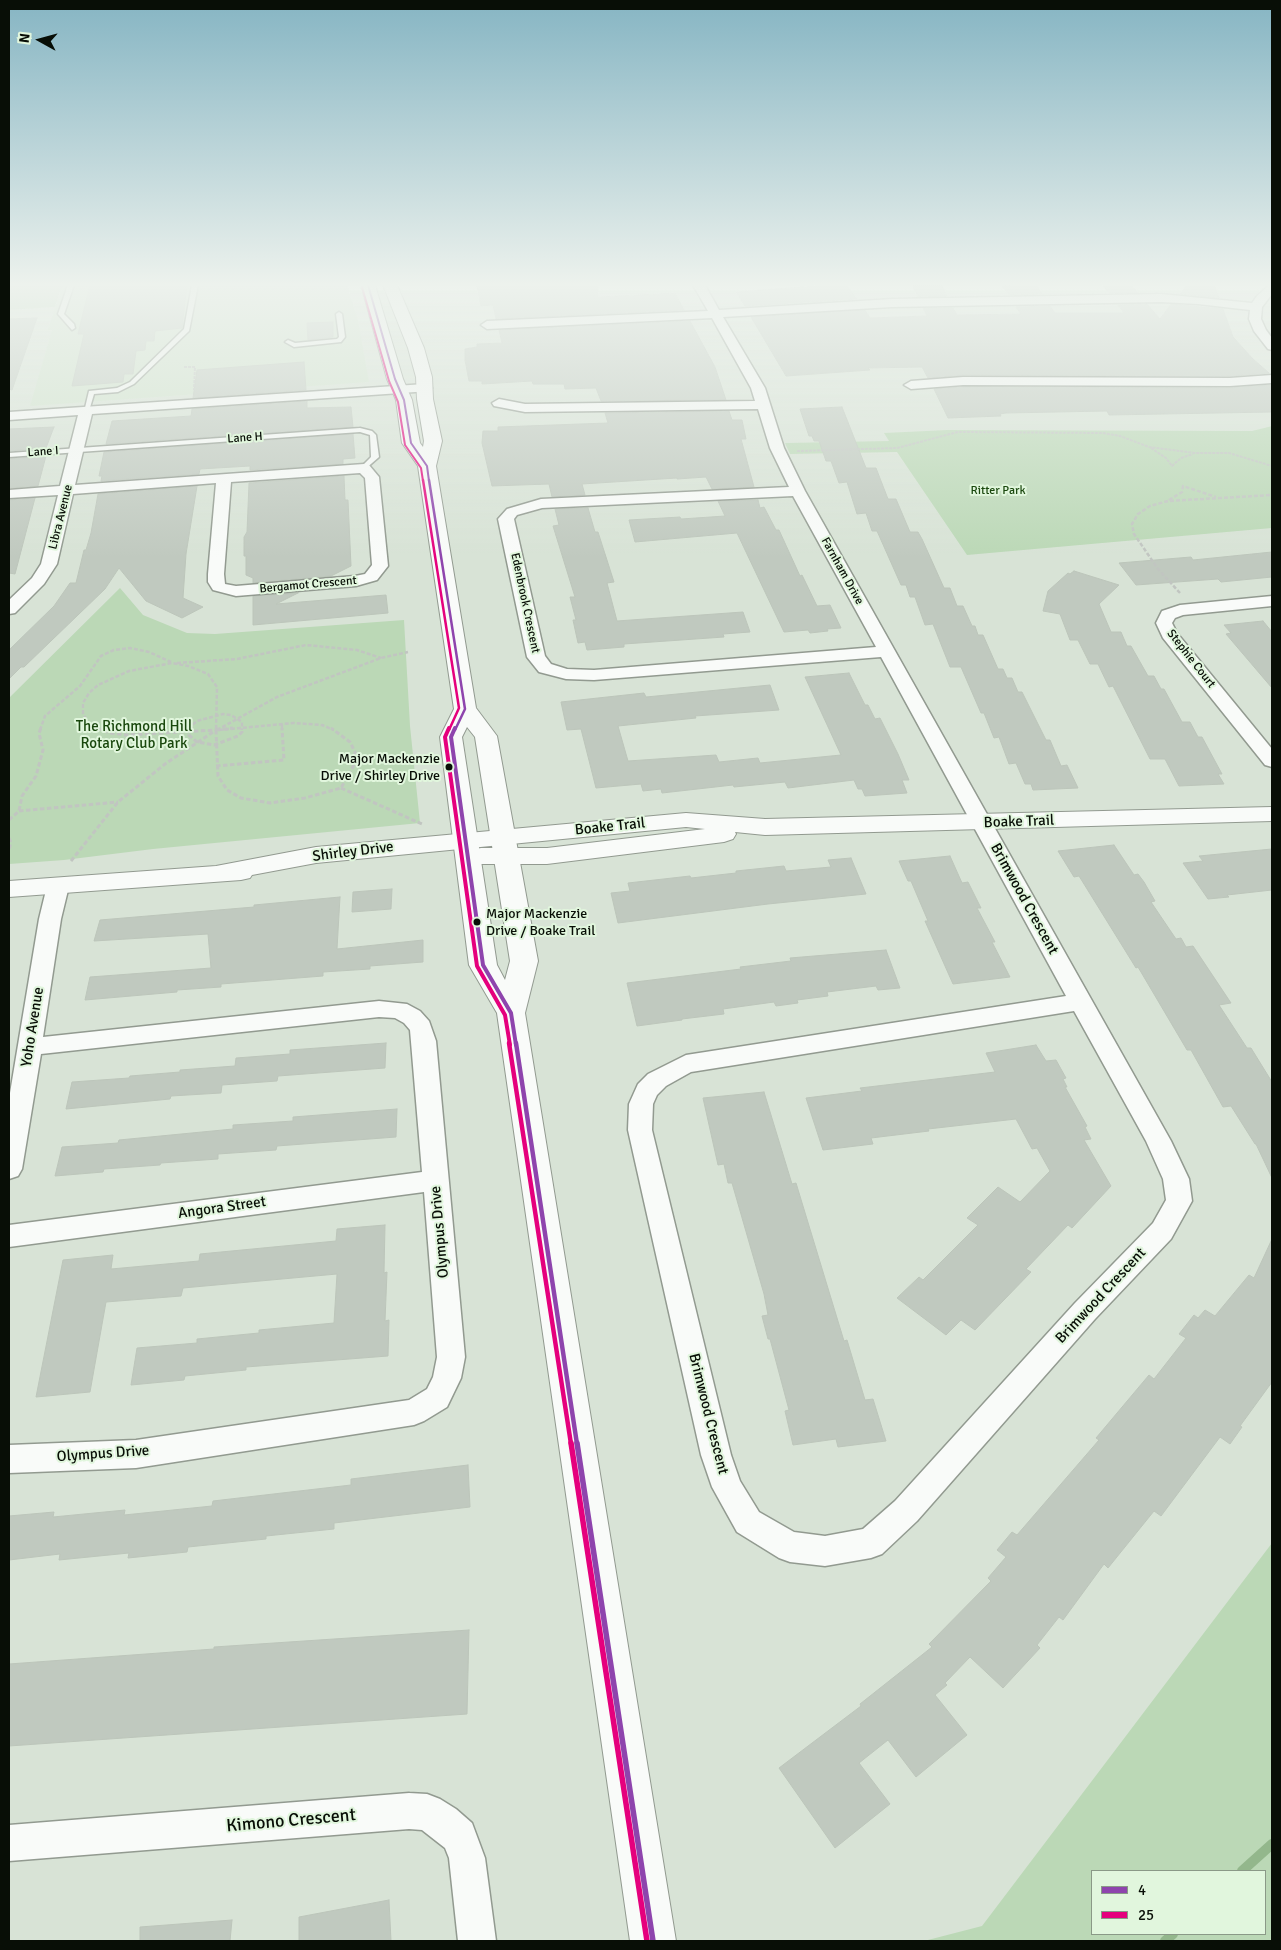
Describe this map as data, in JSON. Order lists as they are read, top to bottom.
{
  "streets": {
    "main road": ["Boake Trail", "Shirley Drive"],
    "street": [
      "Libra Avenue",
      "Farnham Drive",
      "Bergamot Crescent",
      "Edenbrook Crescent",
      "Stephie Court",
      "Brimwood Crescent",
      "Yoho Avenue",
      "Angora Street",
      "Olympus Drive",
      "Kimono Crescent"
    ],
    "lane": ["Lane H", "Lane I"]
  },
  "crossings": [
    ["Lane H", "Lane I"],
    ["Lane H", "Libra Avenue"],
    ["Lane H", "Bergamot Crescent"],
    ["Lane I", "Libra Avenue"],
    ["Farnham Drive", "Edenbrook Crescent"],
    ["Farnham Drive", "Boake Trail"],
    ["Farnham Drive", "Brimwood Crescent"],
    ["Boake Trail", "Shirley Drive"],
    ["Boake Trail", "Brimwood Crescent"],
    ["Shirley Drive", "Yoho Avenue"],
    ["Yoho Avenue", "Olympus Drive"],
    ["Angora Street", "Olympus Drive"]
  ],
  "parks": ["Ritter Park", "The Richmond Hill Rotary Club Park"],
  "places": ["Major Mackenzie Drive / Shirley Drive", "Major Mackenzie Drive / Boake Trail"],
  "lines": ["transit line 4", "transit line 25"],
  "legend": ["4", "25"],
  "north": "left"
}
